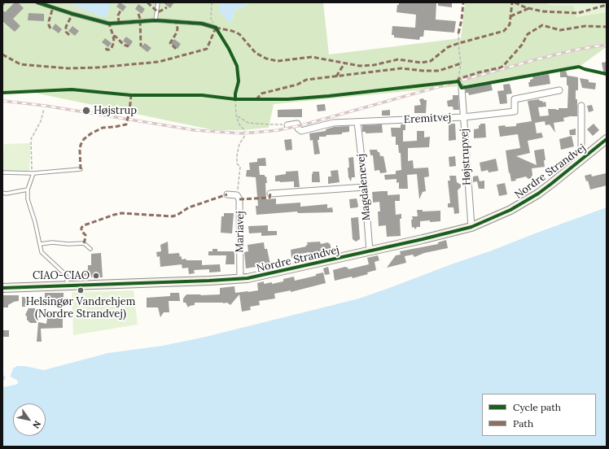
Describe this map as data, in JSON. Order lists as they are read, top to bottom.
{
  "streets": {
    "main road": ["Nordre Strandvej"],
    "street": [
      "Eremitvej",
      "Højstrupvej",
      "Magdalenevej",
      "Mariavej"
    ]
  },
  "crossings": [
    ["Eremitvej", "Højstrupvej"],
    ["Eremitvej", "Magdalenevej"],
    ["Højstrupvej", "Nordre Strandvej"],
    ["Nordre Strandvej", "Magdalenevej"],
    ["Nordre Strandvej", "Mariavej"]
  ],
  "places": ["Højstrup", "CIAO-CIAO", "Helsingør Vandrehjem (Nordre Strandvej)"],
  "legend": ["Cycle path", "Path"],
  "north": "bottom right"
}
